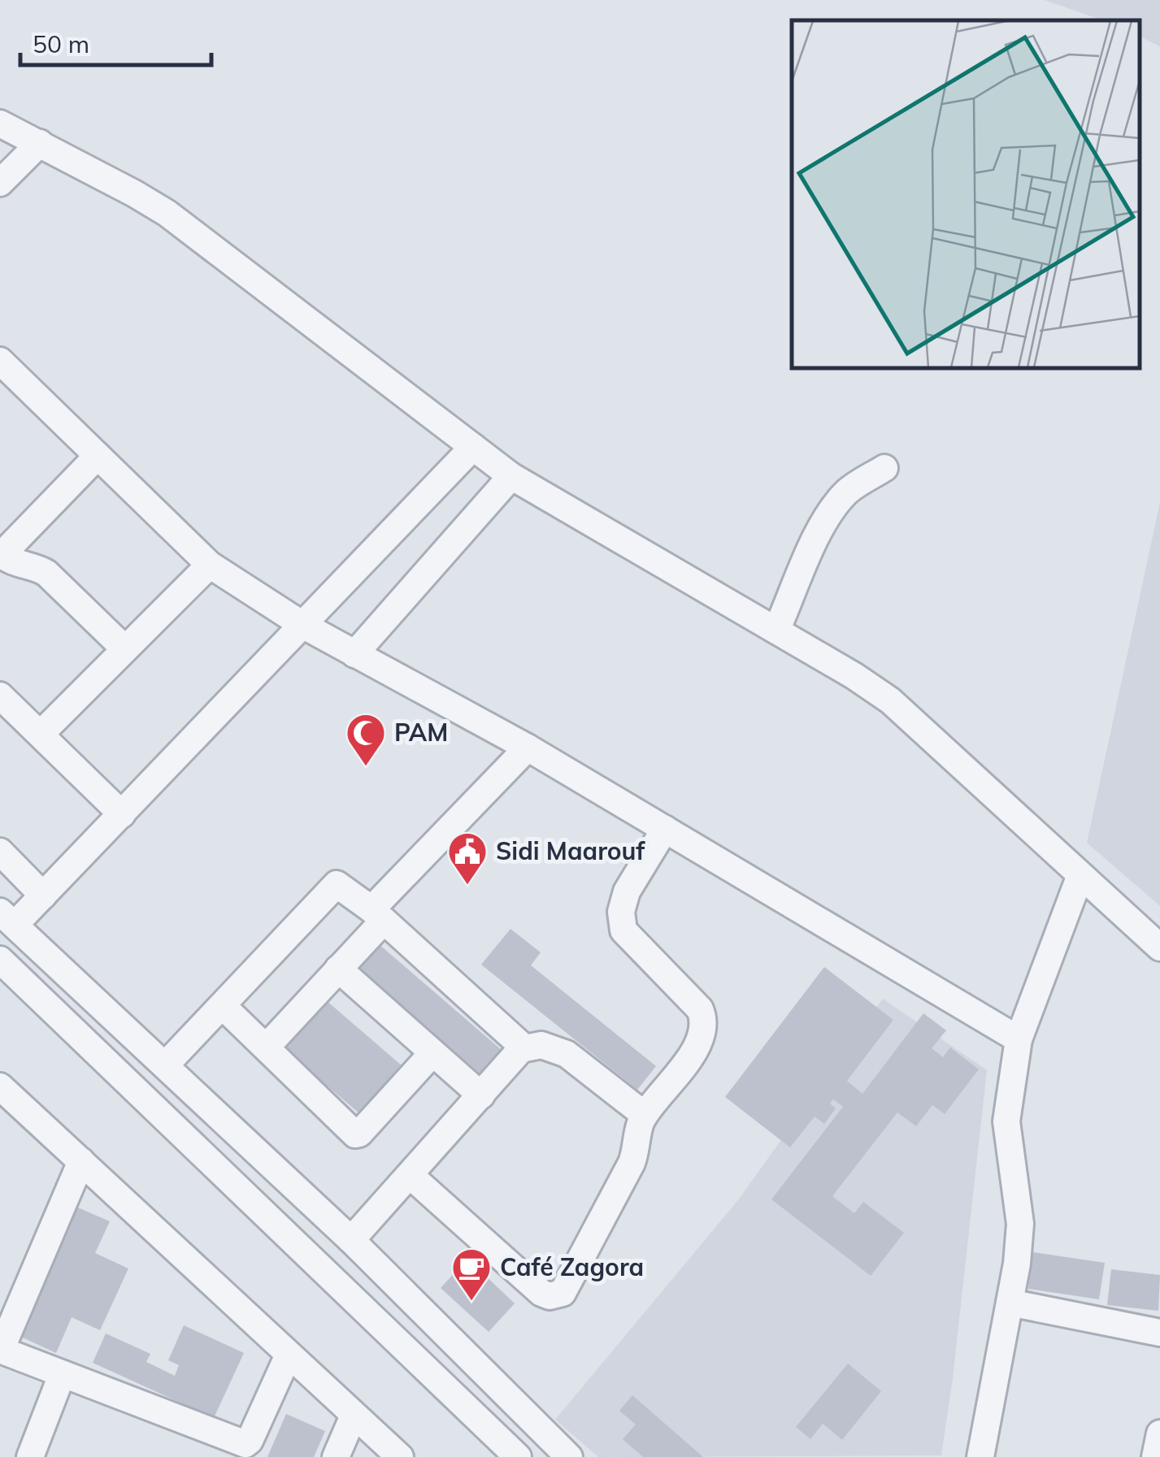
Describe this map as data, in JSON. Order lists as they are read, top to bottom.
{
  "places": {
    "mosque": ["PAM"],
    "public building": ["Sidi Maarouf"],
    "cafe": ["Café Zagora"]
  },
  "scale_bar": "50 m"
}
